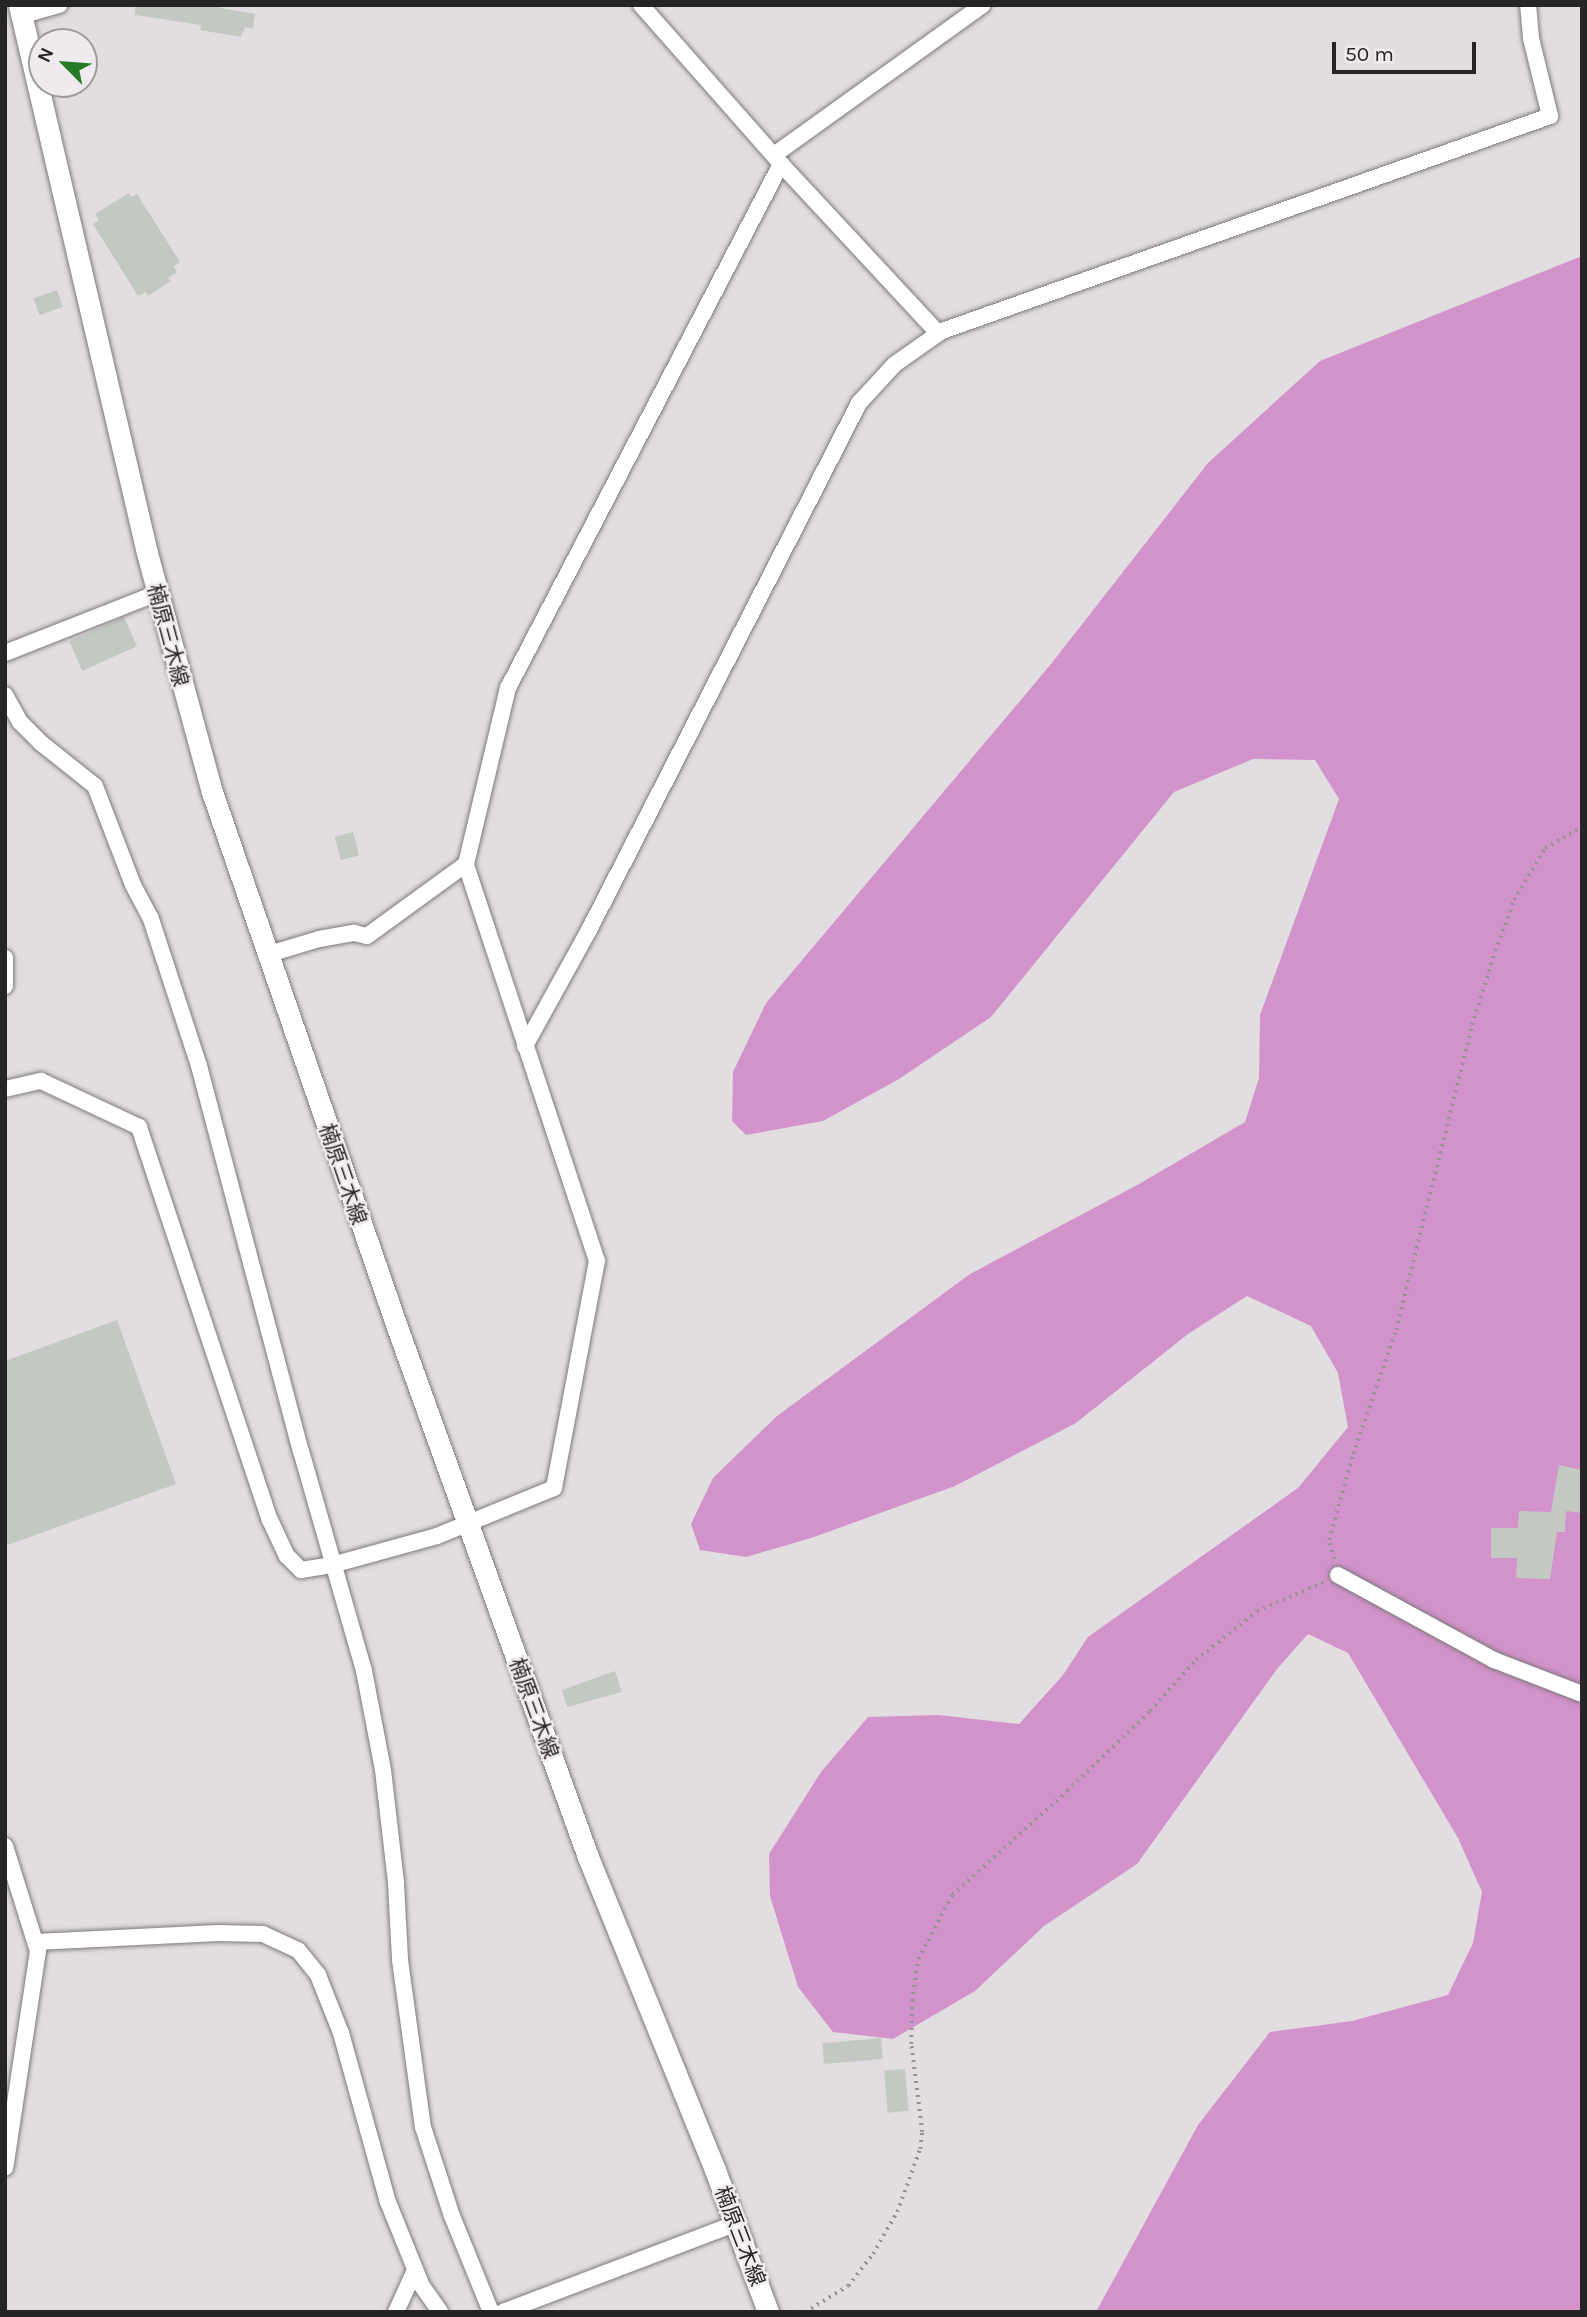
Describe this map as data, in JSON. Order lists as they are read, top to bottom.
{
  "streets": {
    "main road": ["楠原三木線"]
  },
  "scale_bar": "50 m",
  "north": "top left"
}
